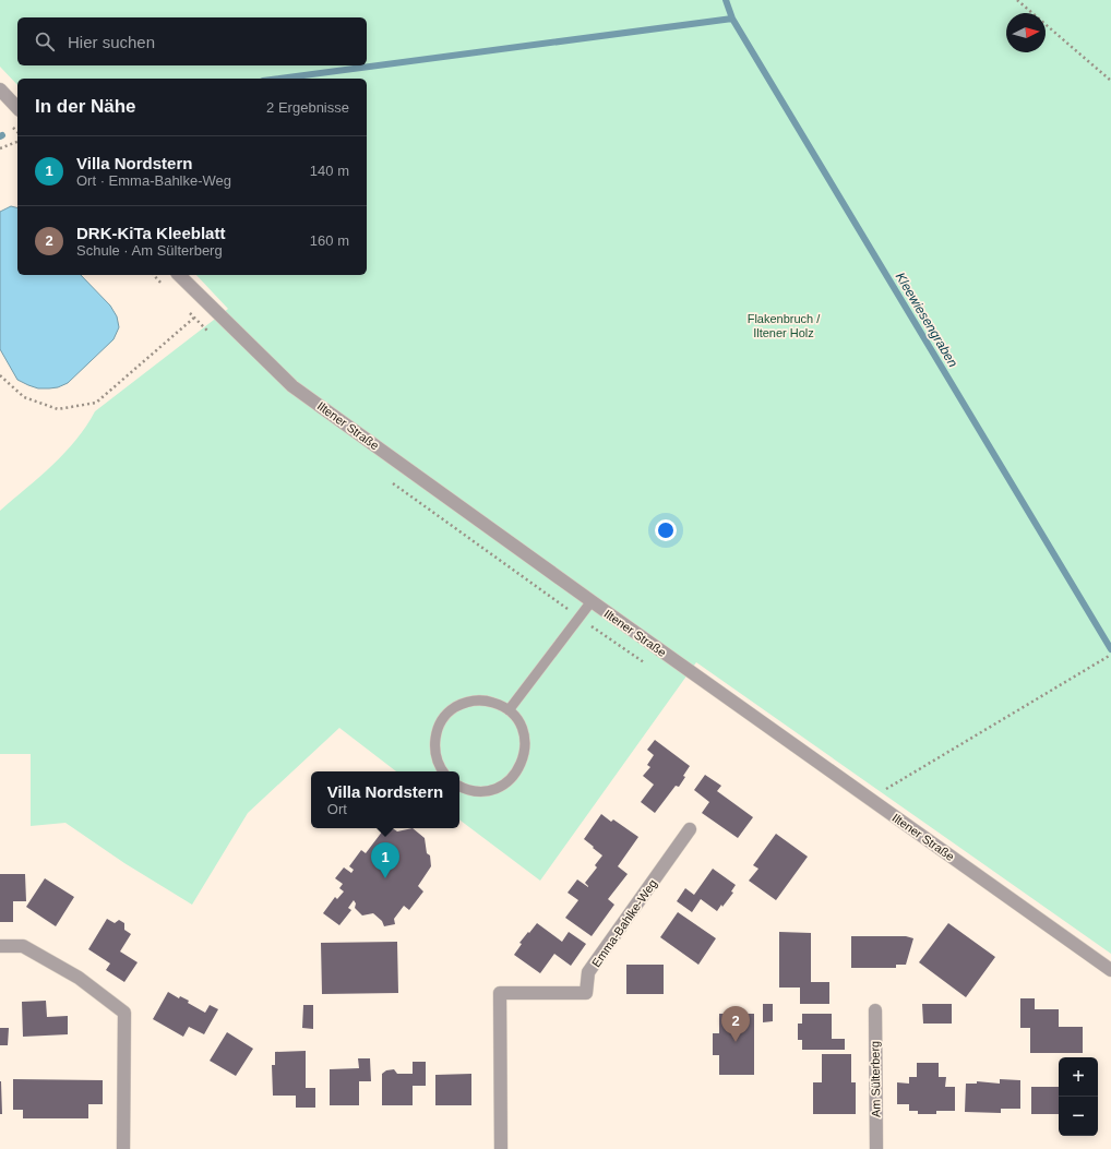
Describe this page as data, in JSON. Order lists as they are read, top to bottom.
{
  "streets": {
    "street": ["Iltener Straße", "Emma-Bahlke-Weg", "Am Sülterberg"]
  },
  "water": ["Kleewiesengraben"],
  "parks": ["Flakenbruch / Iltener Holz"],
  "north": "right",
  "page": {
    "search": "Hier suchen",
    "heading": ["In der Nähe", "2 Ergebnisse"],
    "list": [
      {
        "mark": "1",
        "name": "Villa Nordstern",
        "note": "Ort · Emma-Bahlke-Weg",
        "value": "140 m"
      },
      {
        "mark": "2",
        "name": "DRK-KiTa Kleeblatt",
        "note": "Schule · Am Sülterberg",
        "value": "160 m"
      }
    ],
    "popup": ["Villa Nordstern", "Ort"],
    "pins": ["1", "2"],
    "map_buttons": ["+", "−"]
  }
}
